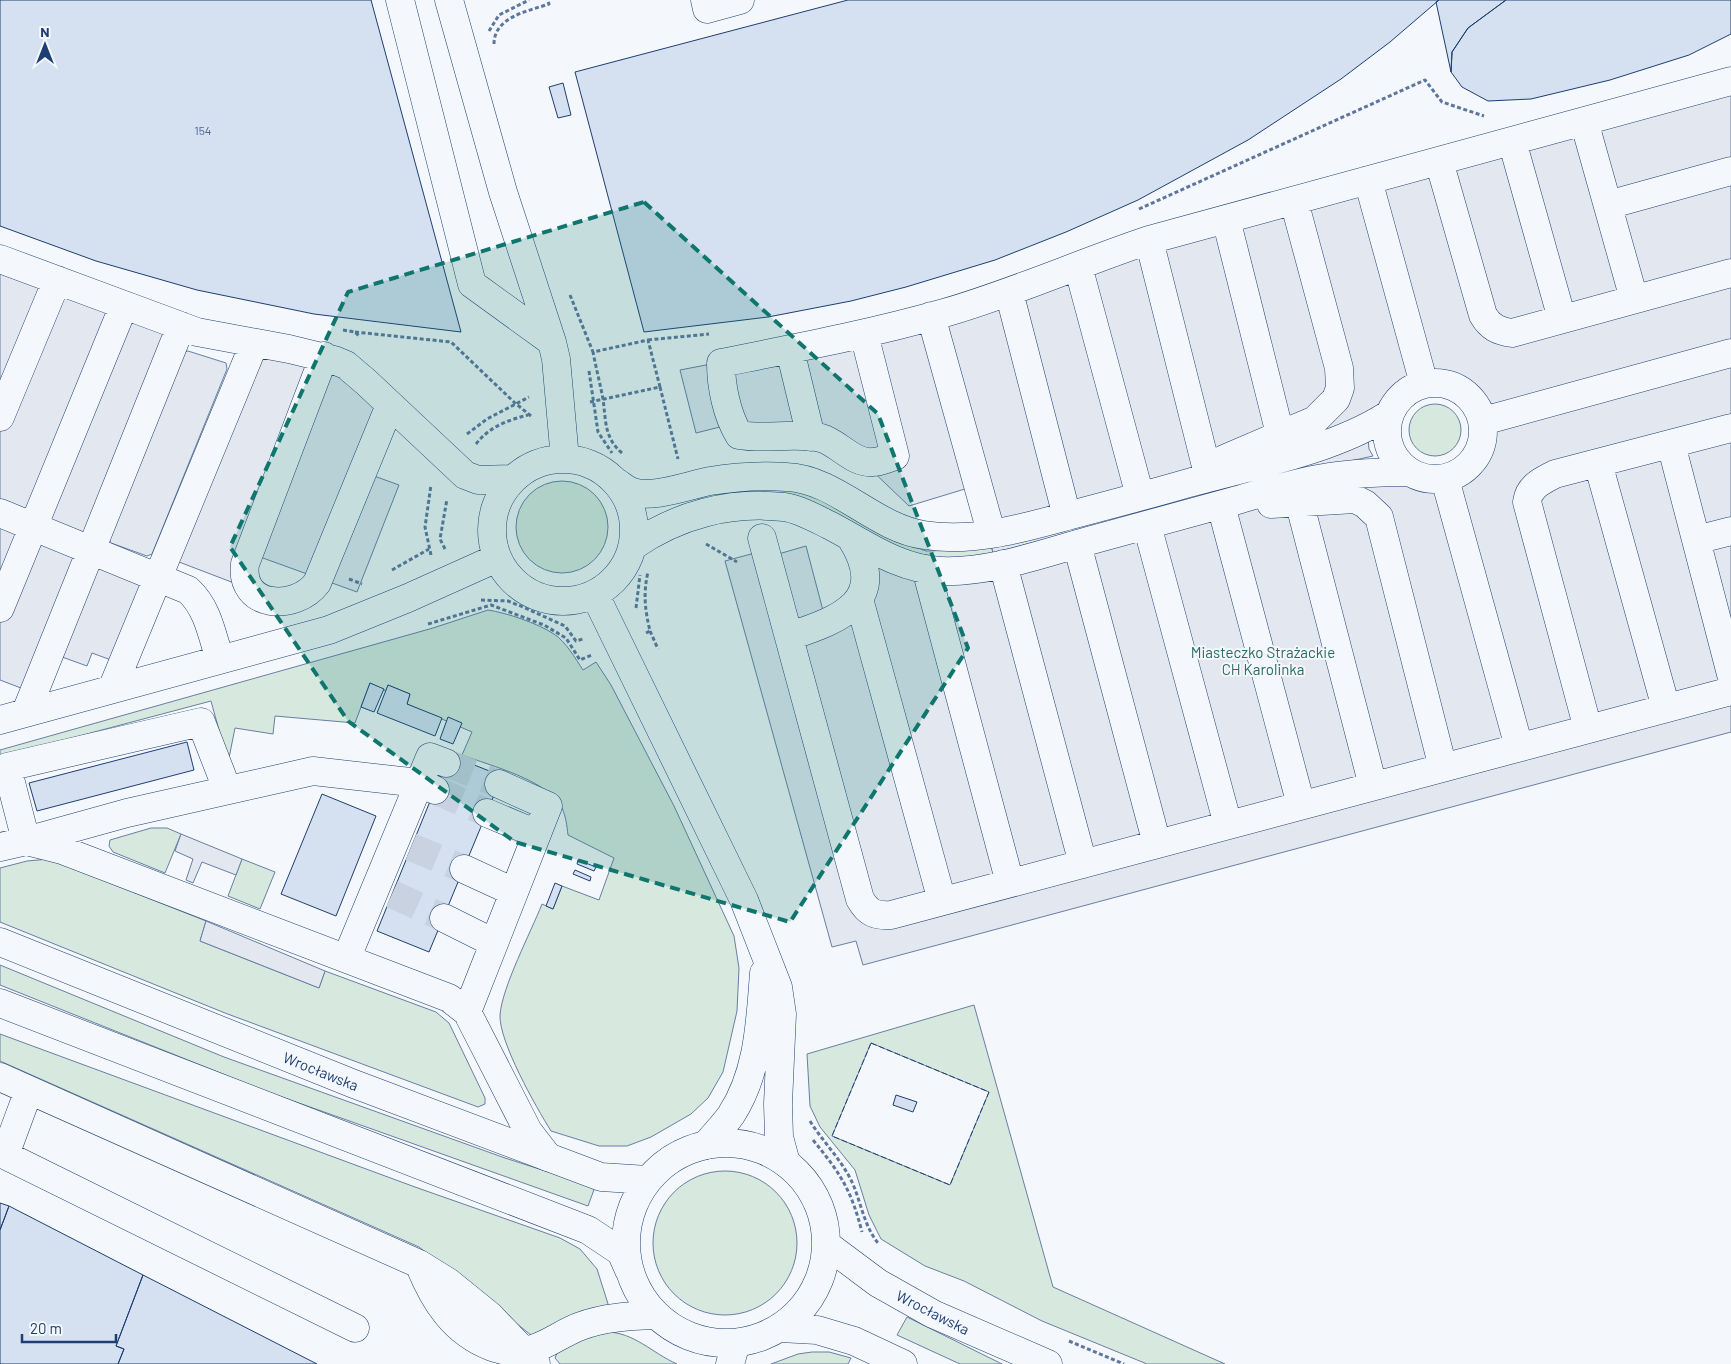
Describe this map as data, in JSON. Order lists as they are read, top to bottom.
{
  "streets": {
    "street": ["Wrocławska"]
  },
  "parks": ["Miasteczko Strażackie CH Karolinka"],
  "house_numbers": ["154"],
  "scale_bar": "20 m",
  "north": "top"
}
